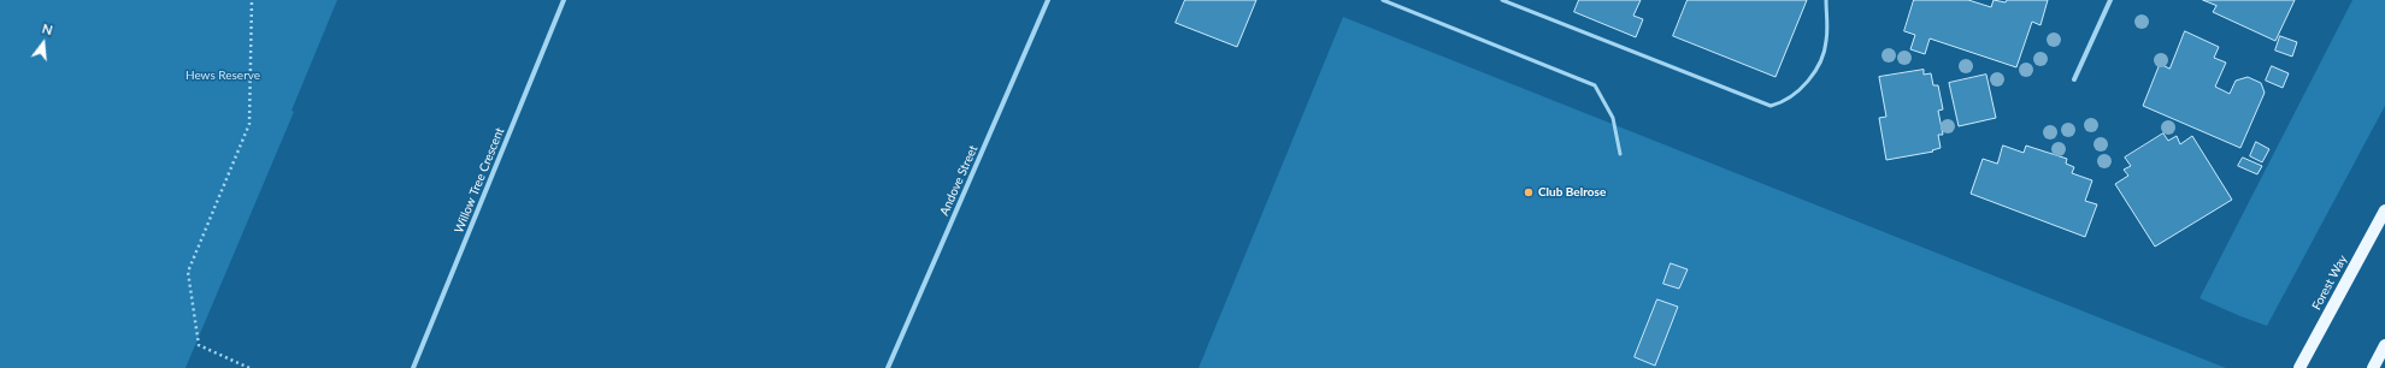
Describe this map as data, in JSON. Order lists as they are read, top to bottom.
{
  "streets": {
    "main road": ["Forest Way"],
    "street": ["Willow Tree Crescent", "Andove Street"]
  },
  "parks": ["Hews Reserve"],
  "places": ["Club Belrose"],
  "north": "top"
}
